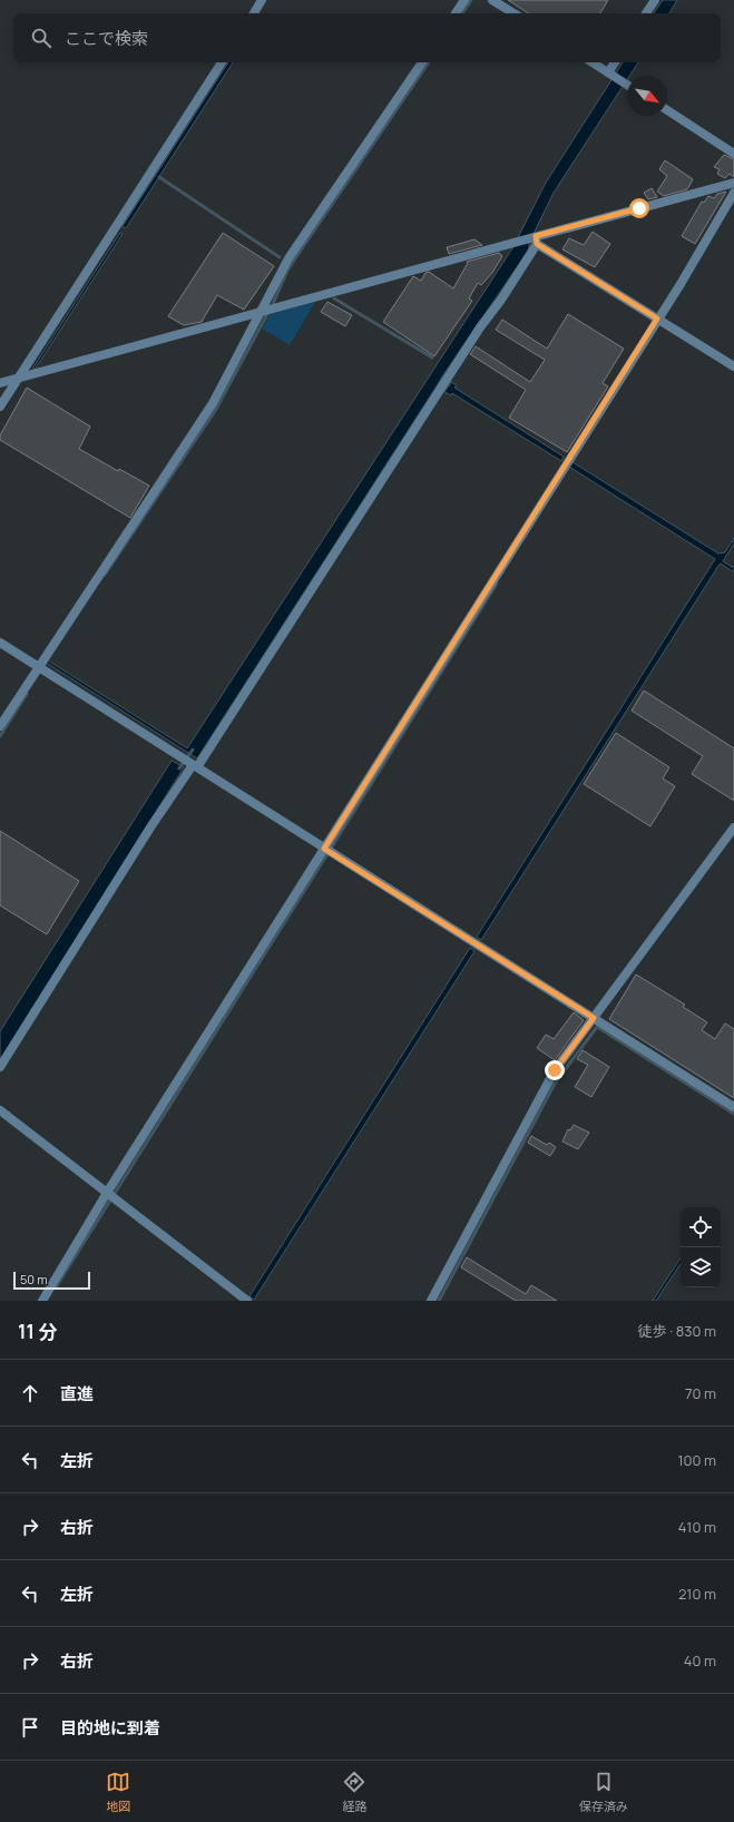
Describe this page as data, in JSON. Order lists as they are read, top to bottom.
{
  "scale_bar": "50 m",
  "north": "bottom right",
  "page": {
    "search": "ここで検索",
    "scale": "50 m",
    "heading": ["11 分", "徒歩 · 830 m"],
    "list": [
      ["直進", "70 m"],
      ["左折", "100 m"],
      ["右折", "410 m"],
      ["左折", "210 m"],
      ["右折", "40 m"],
      "目的地に到着"
    ],
    "nav": ["地図", "経路", "保存済み"]
  }
}
